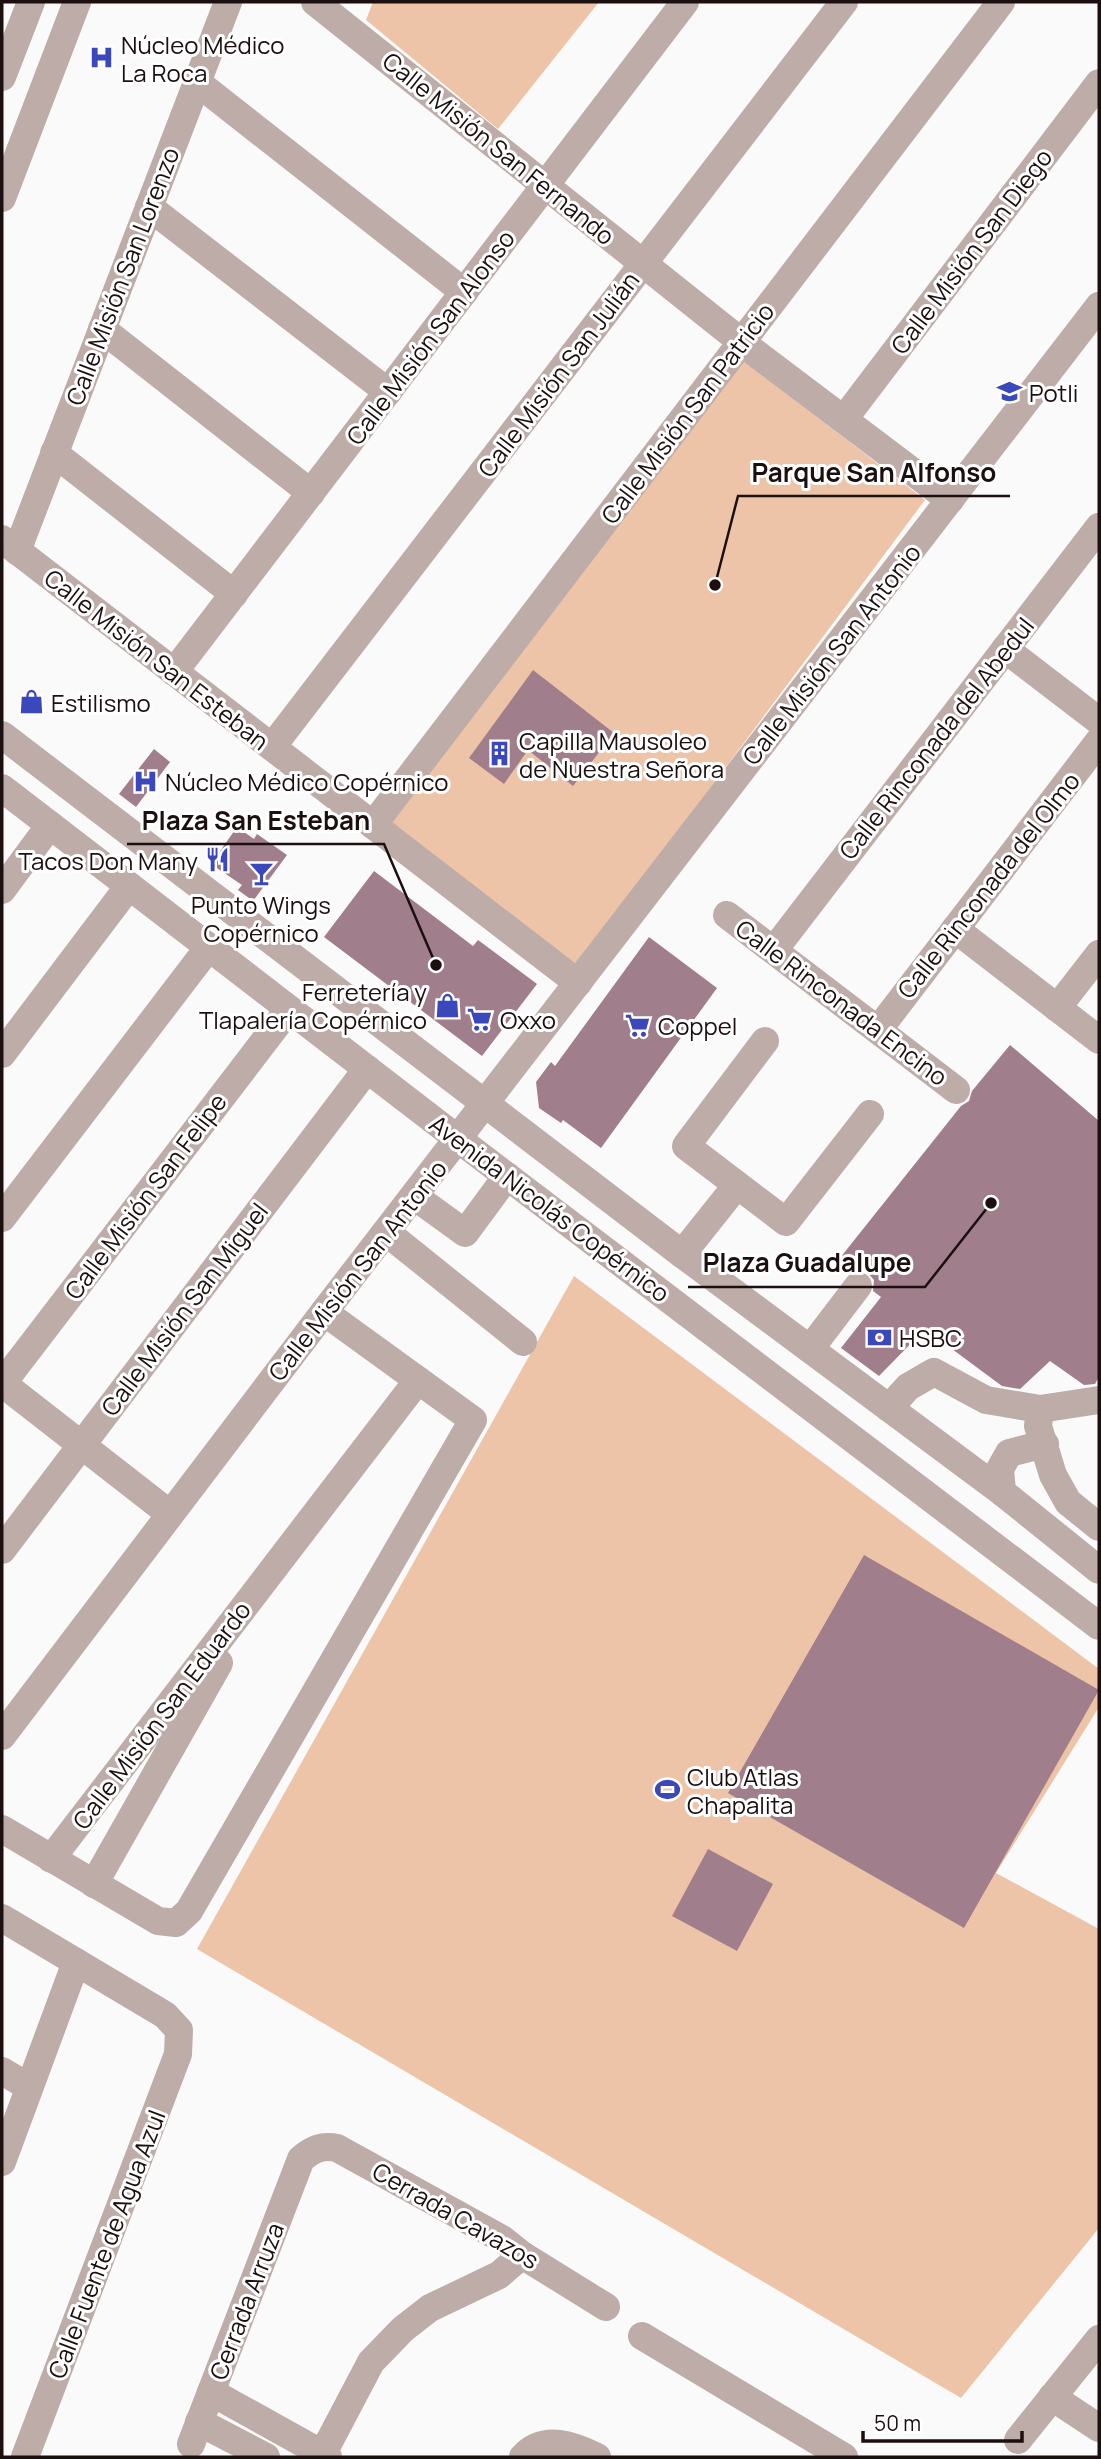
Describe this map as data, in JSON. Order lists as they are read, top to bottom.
{
  "streets": {
    "street": [
      "Calle Misión San Fernando",
      "Calle Misión San Diego",
      "Calle Misión San Lorenzo",
      "Calle Misión San Alonso",
      "Calle Misión San Julián",
      "Calle Misión San Patricio",
      "Calle Misión San Antonio",
      "Calle Misión San Esteban",
      "Calle Rinconada del Abedul",
      "Calle Rinconada del Olmo",
      "Calle Rinconada Encino",
      "Calle Misión San Felipe",
      "Avenida Nicolás Copérnico",
      "Calle Misión San Miguel",
      "Calle Misión San Eduardo",
      "Cerrada Cavazos",
      "Calle Fuente de Agua Azul",
      "Cerrada Arruza"
    ]
  },
  "crossings": [
    ["Calle Misión San Fernando", "Calle Misión San Diego"],
    ["Calle Misión San Fernando", "Calle Misión San Alonso"],
    ["Calle Misión San Fernando", "Calle Misión San Julián"],
    ["Calle Misión San Fernando", "Calle Misión San Patricio"],
    ["Calle Misión San Fernando", "Calle Misión San Antonio"],
    ["Calle Misión San Lorenzo", "Calle Misión San Esteban"],
    ["Calle Misión San Alonso", "Calle Misión San Esteban"],
    ["Calle Misión San Julián", "Calle Misión San Esteban"],
    ["Calle Misión San Patricio", "Calle Misión San Esteban"],
    ["Calle Misión San Antonio", "Calle Misión San Esteban"],
    ["Calle Misión San Antonio", "Avenida Nicolás Copérnico"],
    ["Calle Rinconada del Abedul", "Calle Rinconada Encino"],
    ["Calle Rinconada del Olmo", "Calle Rinconada Encino"],
    ["Calle Misión San Felipe", "Avenida Nicolás Copérnico"],
    ["Avenida Nicolás Copérnico", "Calle Misión San Miguel"],
    ["Cerrada Cavazos", "Cerrada Arruza"]
  ],
  "places": {
    "hospital": ["Núcleo Médico La Roca", "Núcleo Médico Copérnico"],
    "school or university": ["Potli"],
    "other": ["Parque San Alfonso", "Plaza San Esteban", "Plaza Guadalupe"],
    "shop": ["Estilismo", "Ferretería y Tlapalería Copérnico"],
    "building": ["Capilla Mausoleo de Nuestra Señora"],
    "restaurant": ["Tacos Don Many"],
    "bar": ["Punto Wings Copérnico"],
    "supermarket": ["Oxxo", "Coppel"],
    "bank": ["HSBC"],
    "sports": ["Club Atlas Chapalita"]
  },
  "scale_bar": "50 m"
}
